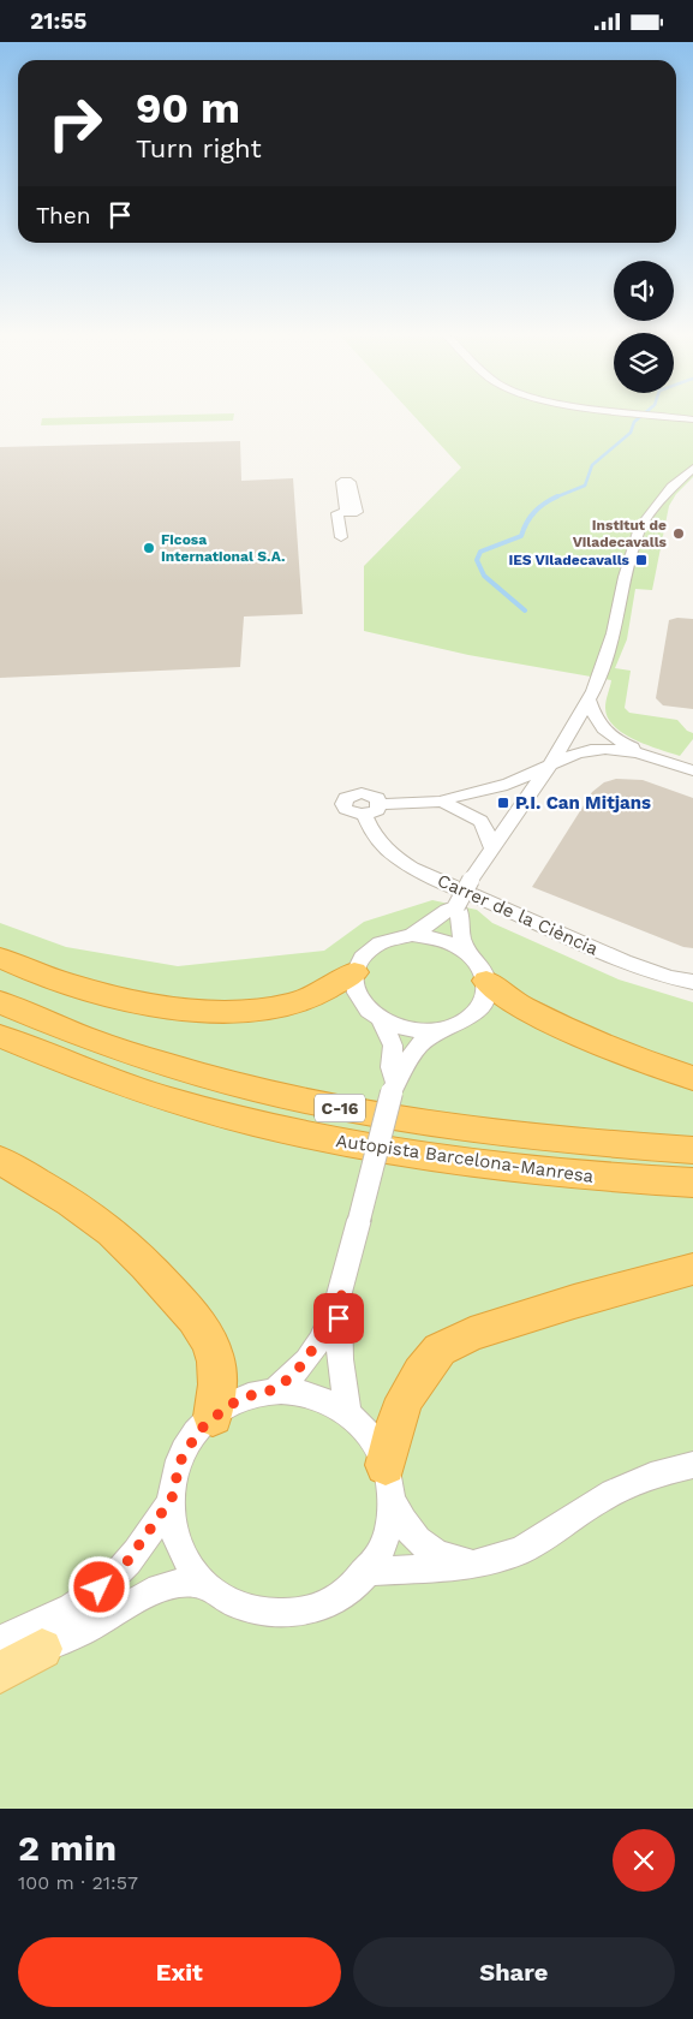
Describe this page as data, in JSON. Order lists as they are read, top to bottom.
{
  "streets": {
    "highway": ["C-16", "Autopista Barcelona-Manresa"],
    "street": ["Carrer de la Ciència"]
  },
  "places": {
    "other": ["Institut de Viladecavalls", "Ficosa International S.A."],
    "transit": ["IES Viladecavalls", "P.I. Can Mitjans"]
  },
  "page": {
    "status": "21:55",
    "turn": ["90 m", "Turn right"],
    "then": "Then",
    "heading": ["2 min", "100 m · 21:57"],
    "buttons": ["Exit", "Share"]
  }
}
